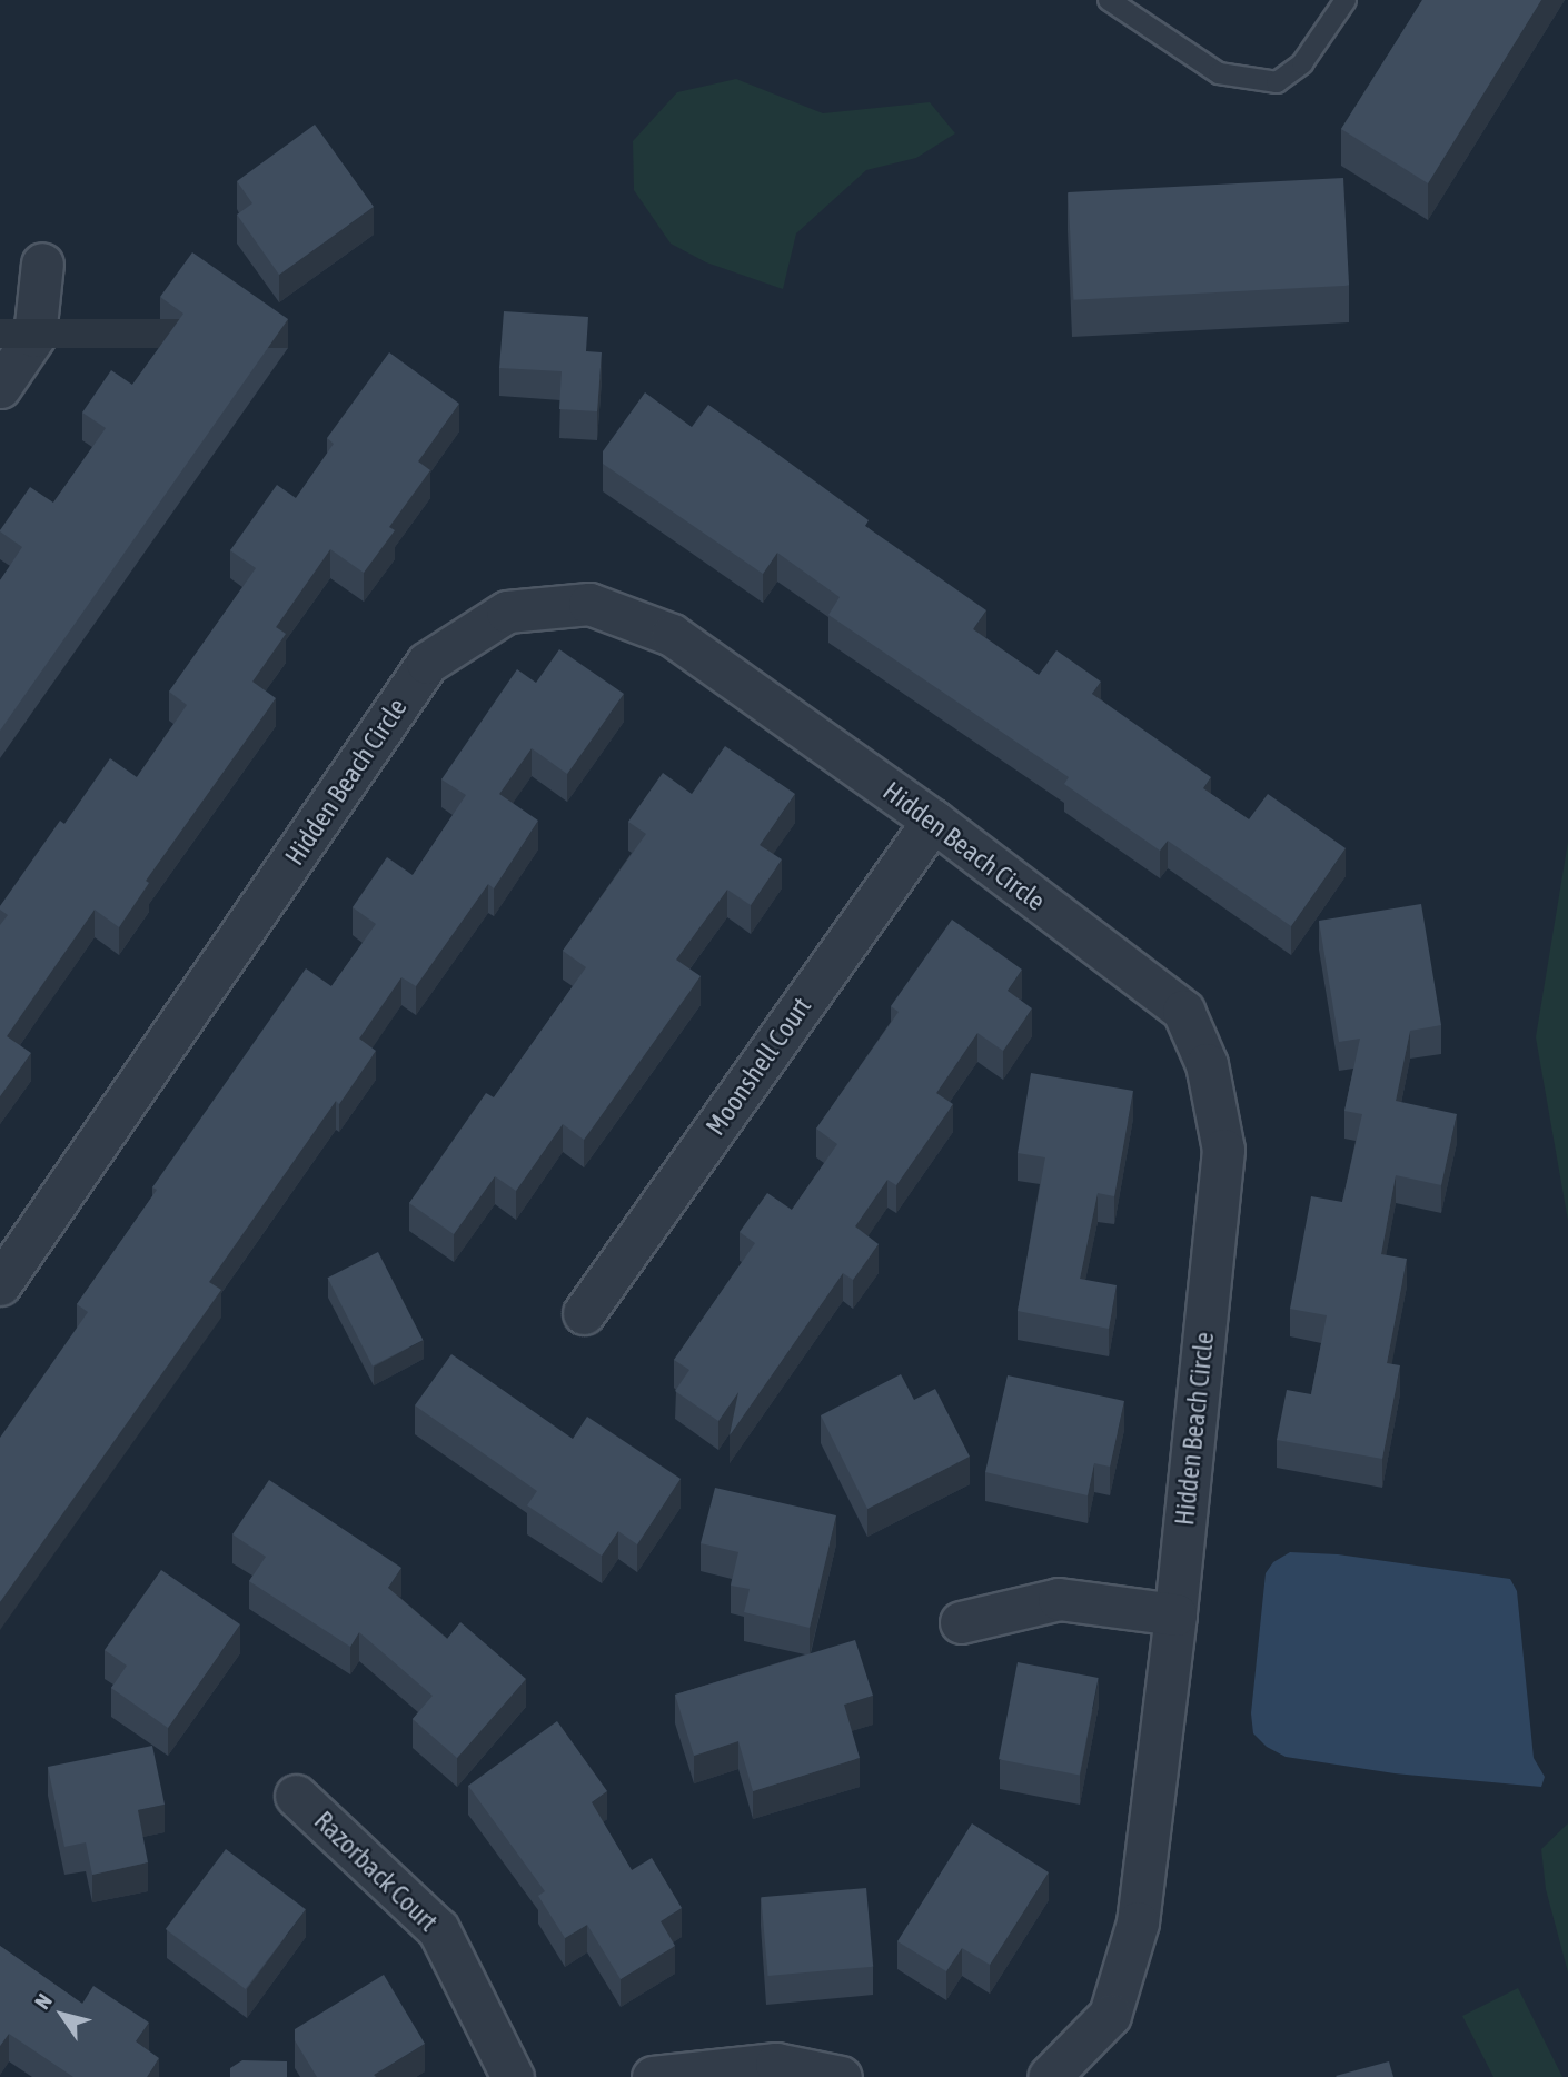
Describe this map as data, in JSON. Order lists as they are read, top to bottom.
{
  "streets": {
    "street": ["Hidden Beach Circle", "Moonshell Court", "Razorback Court"]
  },
  "crossings": [
    ["Hidden Beach Circle", "Moonshell Court"]
  ],
  "north": "top left"
}
